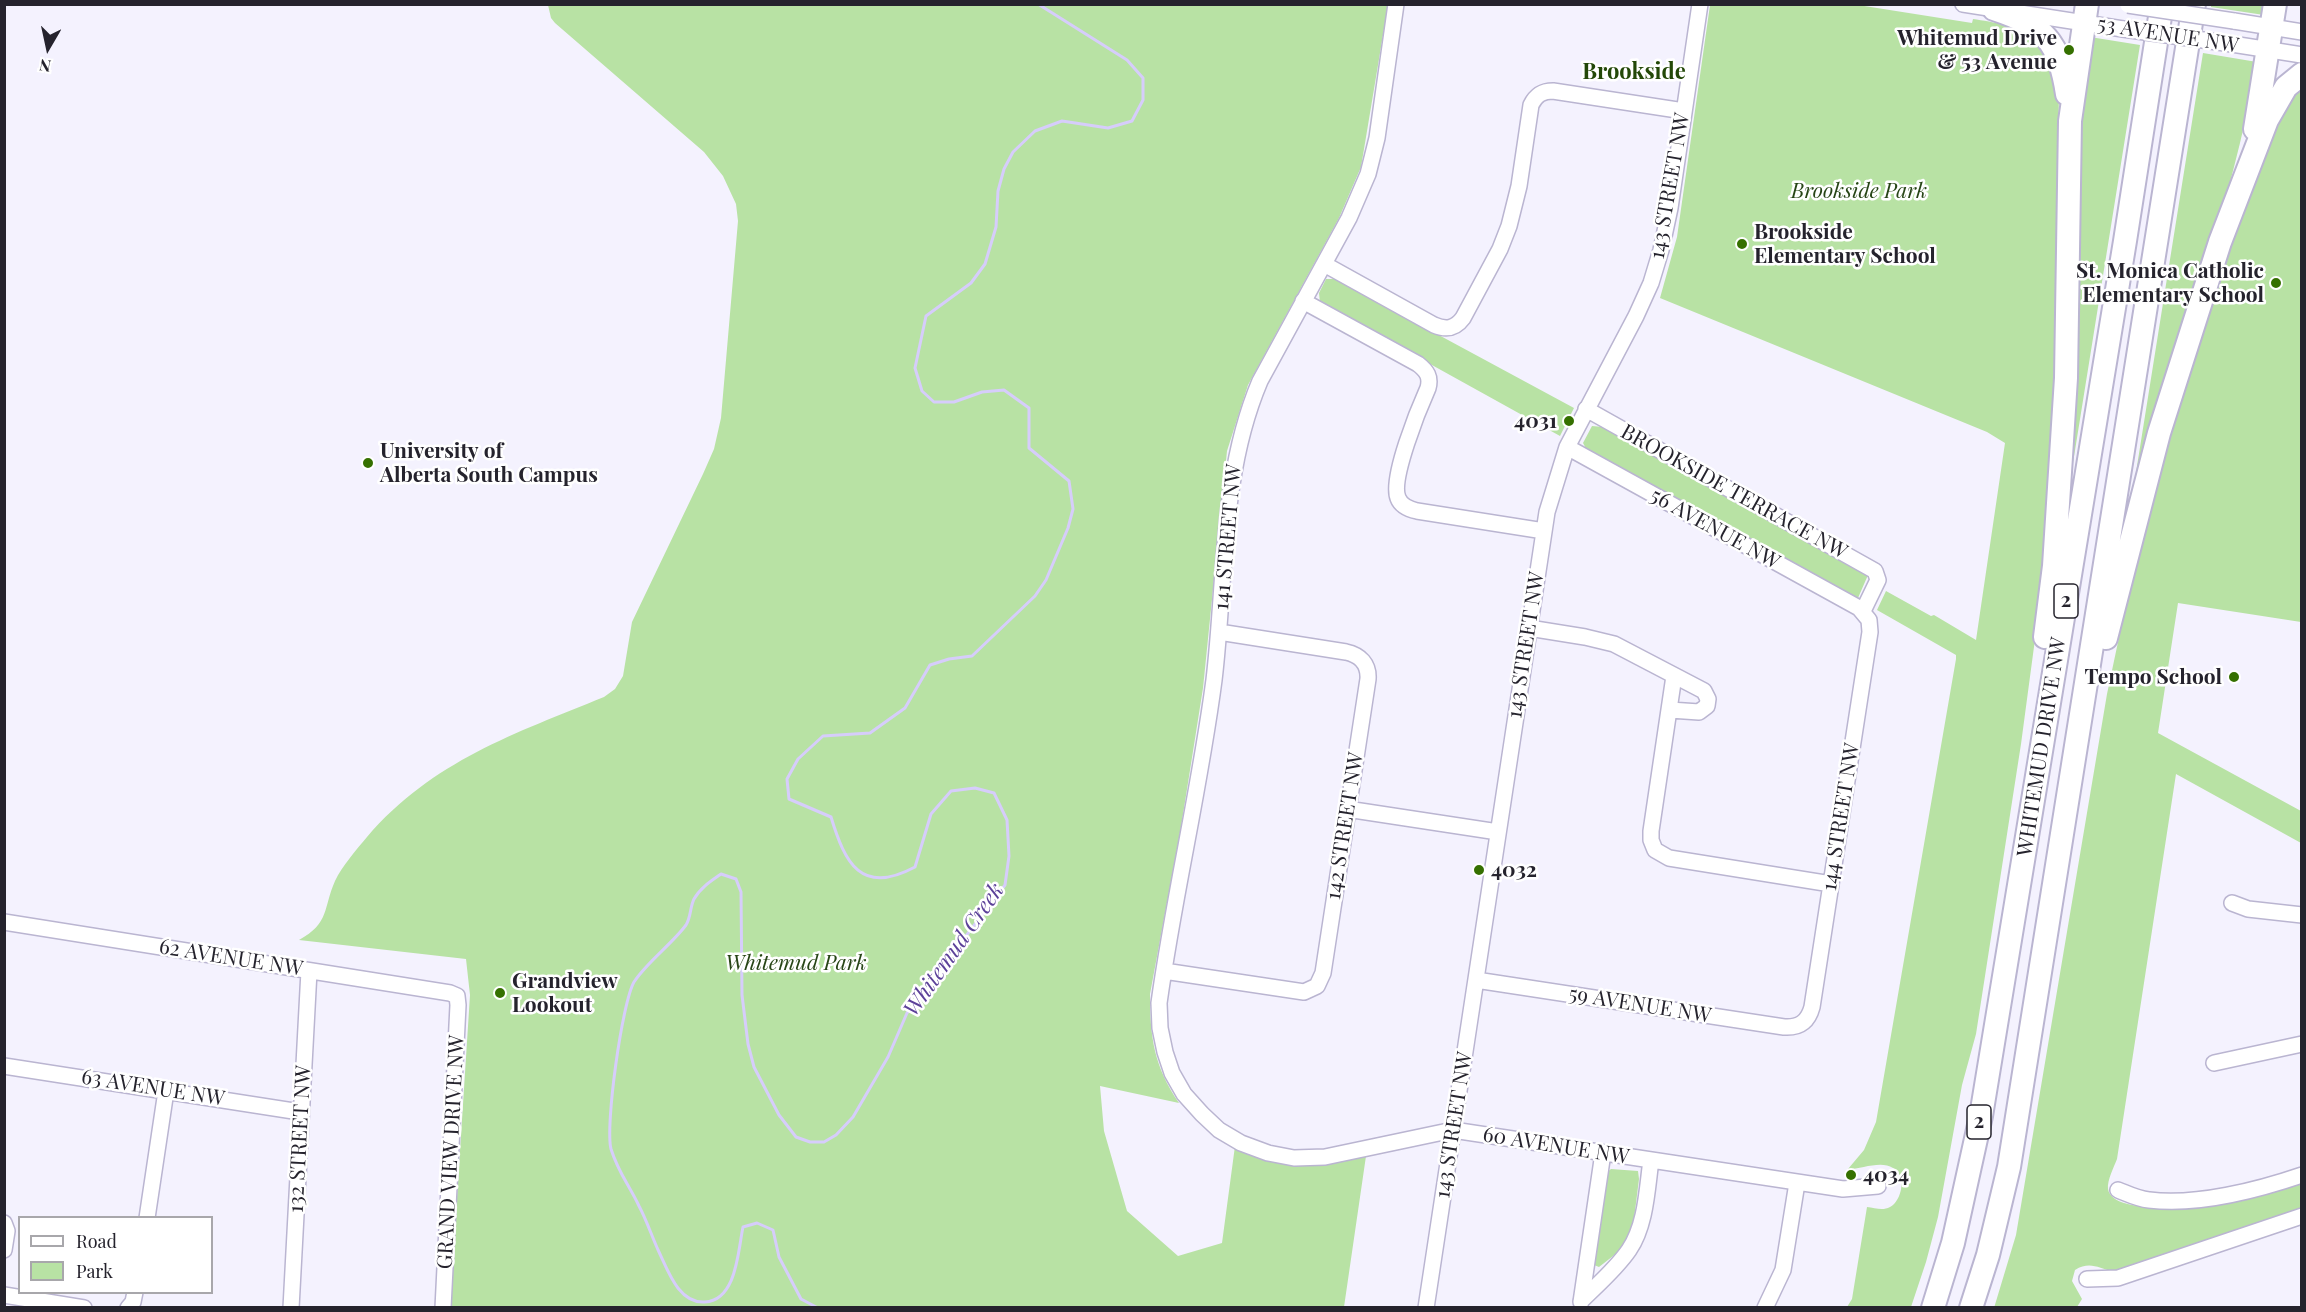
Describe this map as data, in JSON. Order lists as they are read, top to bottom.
{
  "streets": {
    "highway": ["2", "WHITEMUD DRIVE NW"],
    "street": [
      "53 AVENUE NW",
      "143 STREET NW",
      "BROOKSIDE TERRACE NW",
      "56 AVENUE NW",
      "141 STREET NW",
      "144 STREET NW",
      "142 STREET NW",
      "62 AVENUE NW",
      "59 AVENUE NW",
      "63 AVENUE NW",
      "132 STREET NW",
      "60 AVENUE NW",
      "GRAND VIEW DRIVE NW"
    ]
  },
  "crossings": [
    ["143 STREET NW", "BROOKSIDE TERRACE NW"],
    ["143 STREET NW", "56 AVENUE NW"],
    ["143 STREET NW", "59 AVENUE NW"],
    ["143 STREET NW", "60 AVENUE NW"],
    ["BROOKSIDE TERRACE NW", "56 AVENUE NW"],
    ["BROOKSIDE TERRACE NW", "144 STREET NW"],
    ["56 AVENUE NW", "144 STREET NW"],
    ["141 STREET NW", "142 STREET NW"],
    ["141 STREET NW", "60 AVENUE NW"],
    ["144 STREET NW", "59 AVENUE NW"],
    ["62 AVENUE NW", "132 STREET NW"],
    ["62 AVENUE NW", "GRAND VIEW DRIVE NW"],
    ["63 AVENUE NW", "132 STREET NW"]
  ],
  "districts": ["Brookside"],
  "water": ["Whitemud Creek"],
  "parks": ["Brookside Park", "Whitemud Park"],
  "places": [
    "Whitemud Drive & 53 Avenue",
    "Brookside Elementary School",
    "St. Monica Catholic Elementary School",
    "4031",
    "University of Alberta South Campus",
    "Tempo School",
    "4032",
    "Grandview Lookout",
    "4034"
  ],
  "legend": ["Road", "Park"],
  "north": "bottom"
}
